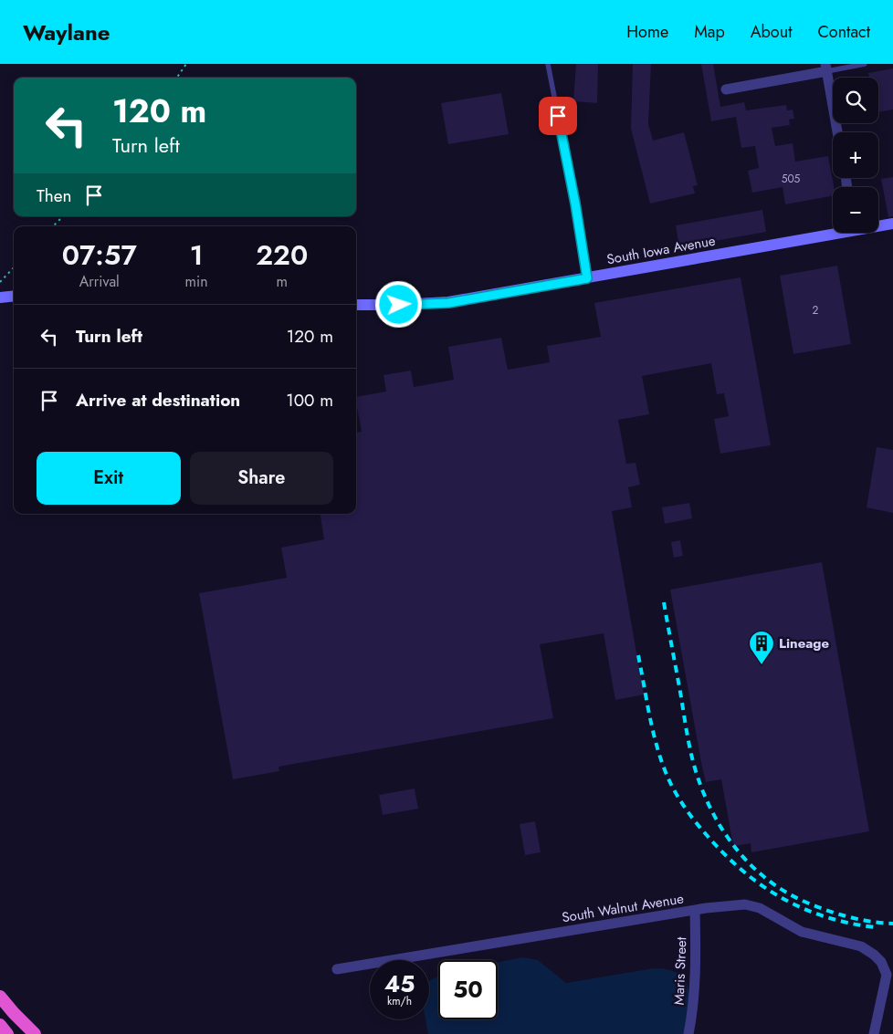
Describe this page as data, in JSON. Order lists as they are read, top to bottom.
{
  "streets": {
    "main road": ["South Iowa Avenue"],
    "street": ["South Walnut Avenue", "Maris Street"]
  },
  "crossings": [
    ["South Walnut Avenue", "Maris Street"]
  ],
  "places": {
    "building": ["Lineage"]
  },
  "house_numbers": ["505", "2"],
  "page": {
    "header": "Waylane",
    "nav": [
      "Home",
      "Map",
      "About",
      "Contact"
    ],
    "map_buttons": ["+", "−"],
    "turn": ["120 m", "Turn left"],
    "then": "Then",
    "eta": [
      "07:57",
      "Arrival",
      "1",
      "min",
      "220",
      "m"
    ],
    "list": [
      {
        "name": "Turn left",
        "value": "120 m"
      },
      {
        "name": "Arrive at destination",
        "value": "100 m"
      }
    ],
    "buttons": ["Exit", "Share"],
    "speed": "45 km/h",
    "limit": "50"
  }
}
